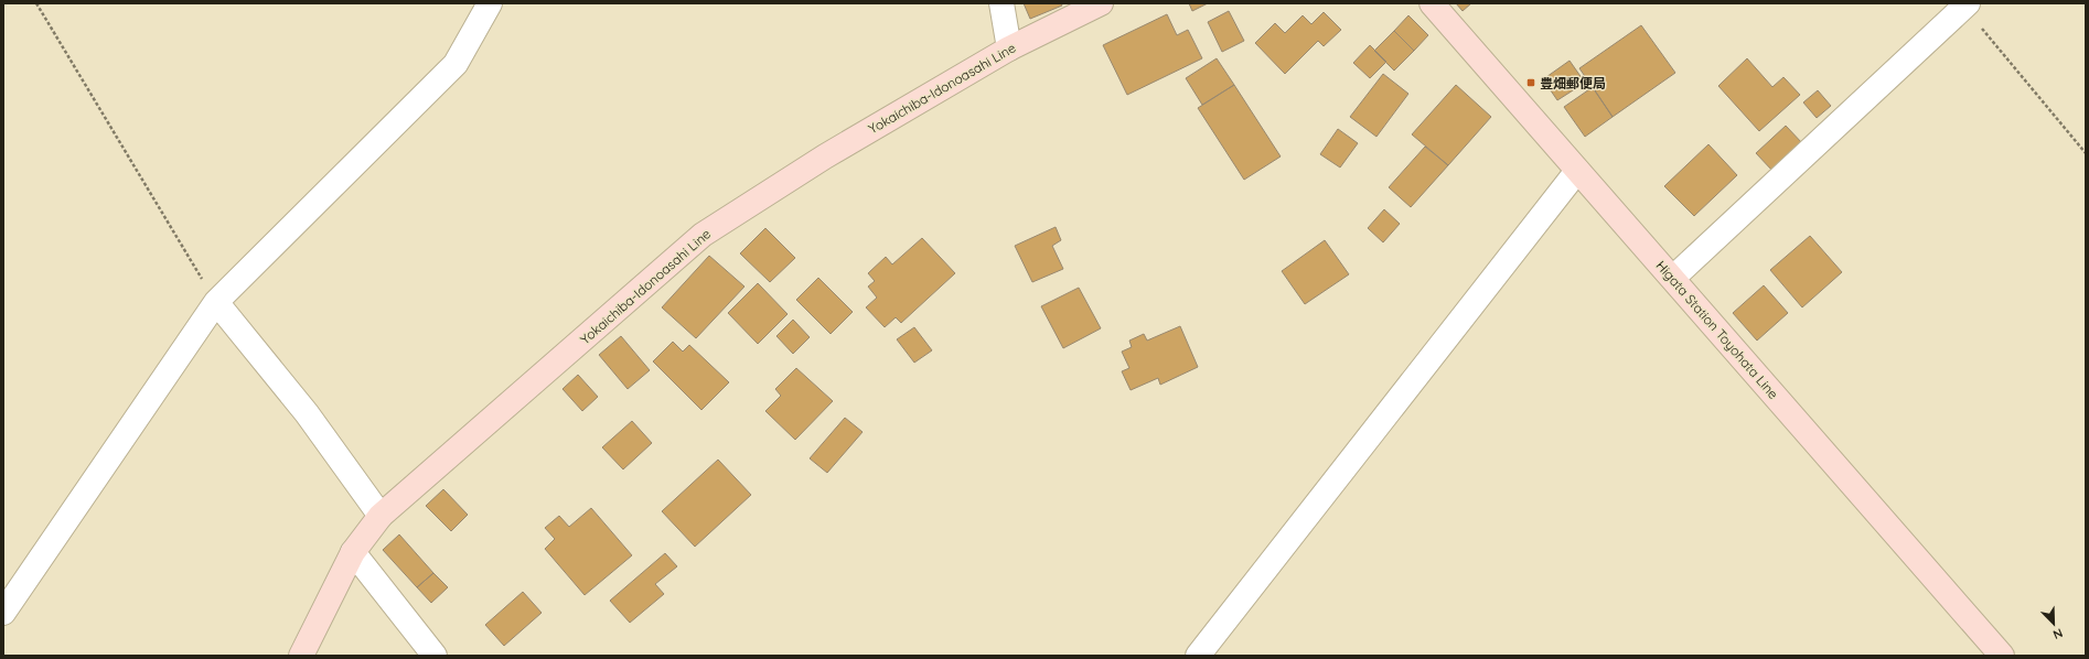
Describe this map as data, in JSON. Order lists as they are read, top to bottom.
{
  "streets": {
    "main road": ["Yokaichiba-Idonoasahi Line", "Higata Station Toyohata Line"]
  },
  "places": {
    "transit": ["豊畑郵便局"]
  },
  "north": "bottom right"
}
